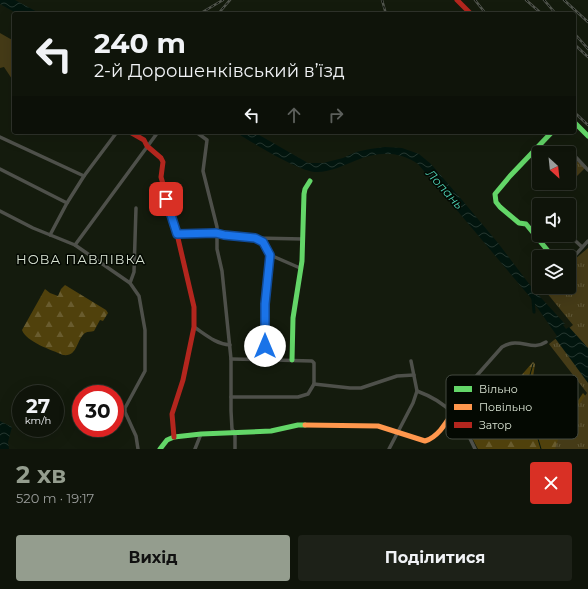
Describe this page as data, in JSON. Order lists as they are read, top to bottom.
{
  "districts": ["НОВА ПАВЛІВКА"],
  "water": ["Лопань"],
  "legend": ["Вільно", "Повільно", "Затор"],
  "north": "bottom right",
  "page": {
    "turn": ["240 m", "2-й Дорошенківський в’їзд"],
    "speed": "27 km/h",
    "limit": "30",
    "heading": ["2 хв", "520 m · 19:17"],
    "buttons": ["Вихід", "Поділитися"]
  }
}
